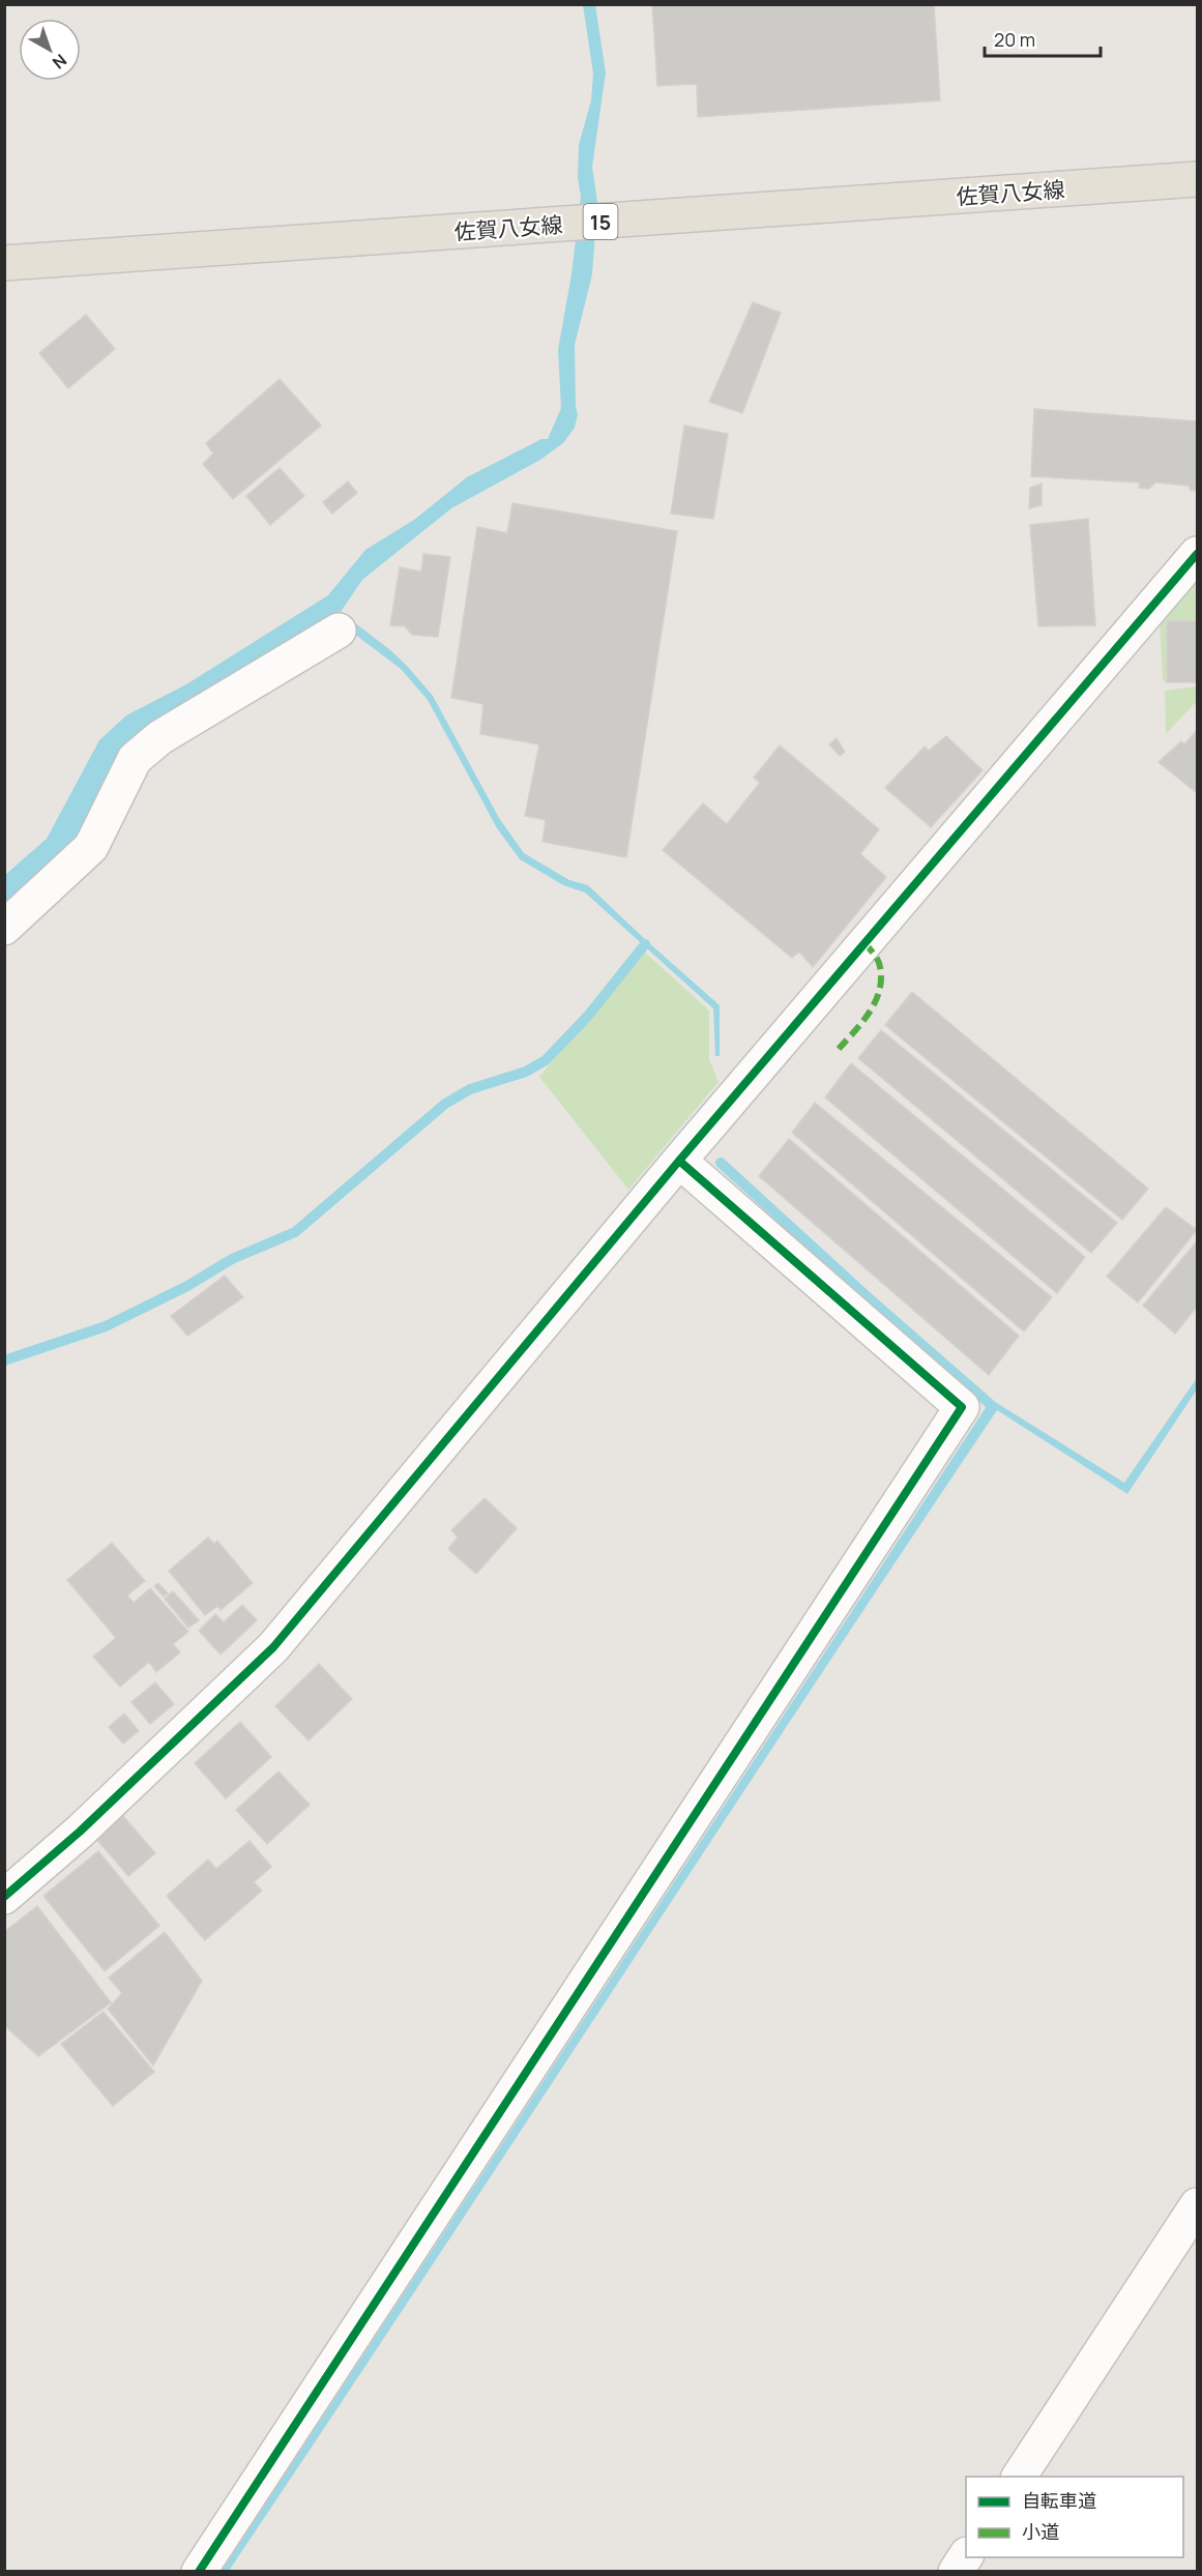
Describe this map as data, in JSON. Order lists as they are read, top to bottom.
{
  "streets": {
    "main road": ["佐賀八女線", "15"]
  },
  "legend": ["自転車道", "小道"],
  "scale_bar": "20 m",
  "north": "bottom right"
}
